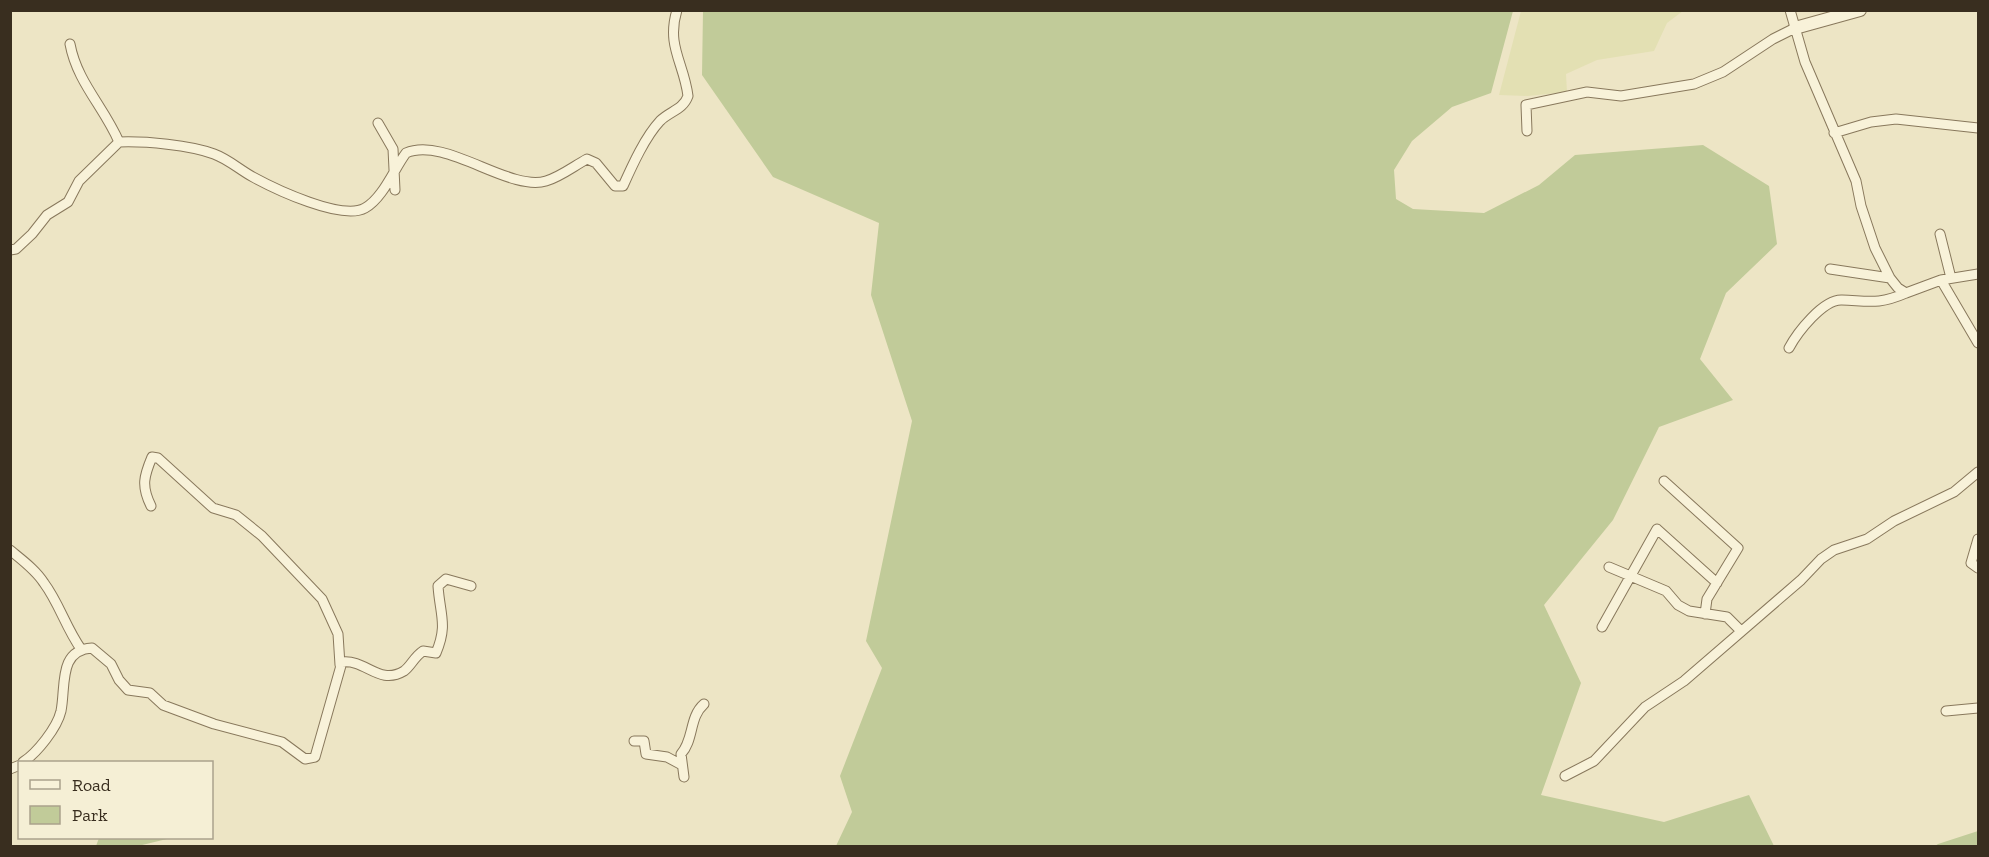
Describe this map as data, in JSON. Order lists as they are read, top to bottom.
{
  "legend": ["Road", "Park"]
}
